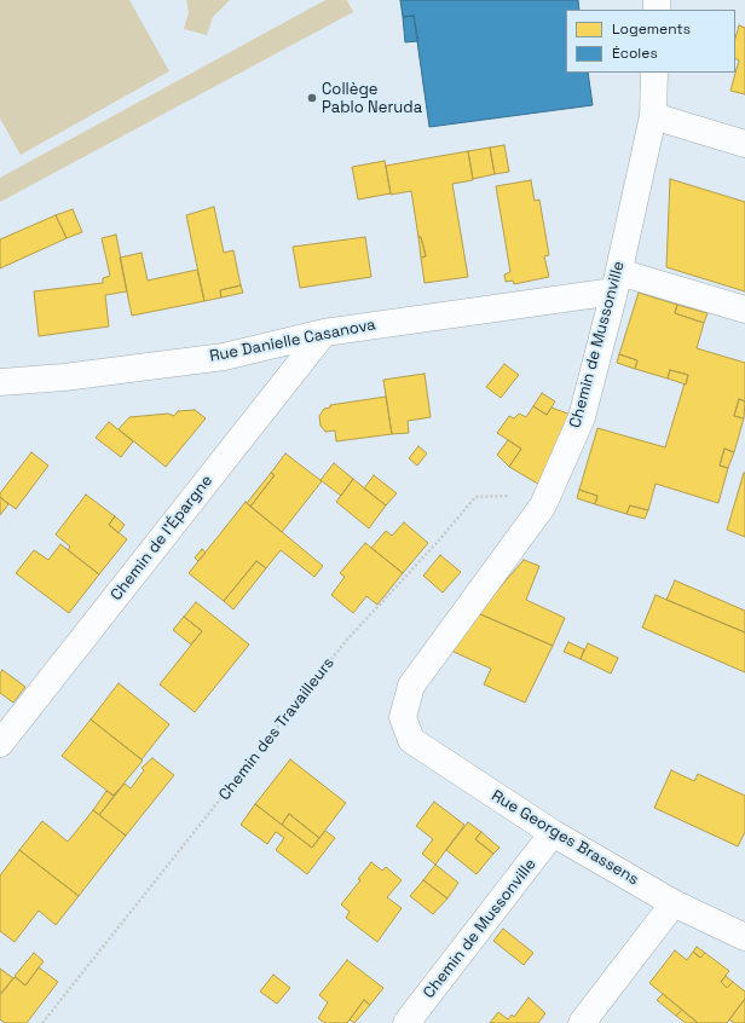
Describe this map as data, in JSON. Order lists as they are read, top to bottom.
{
  "streets": {
    "street": [
      "Rue Danielle Casanova",
      "Chemin de Mussonville",
      "Chemin de l'Épargne",
      "Rue Georges Brassens"
    ],
    "path": ["Chemin des Travailleurs"]
  },
  "crossings": [
    ["Rue Danielle Casanova", "Chemin de Mussonville"],
    ["Rue Danielle Casanova", "Chemin de l'Épargne"],
    ["Chemin de Mussonville", "Chemin des Travailleurs"],
    ["Chemin de Mussonville", "Rue Georges Brassens"]
  ],
  "places": ["Collège Pablo Neruda"],
  "legend": ["Logements", "Écoles"]
}
